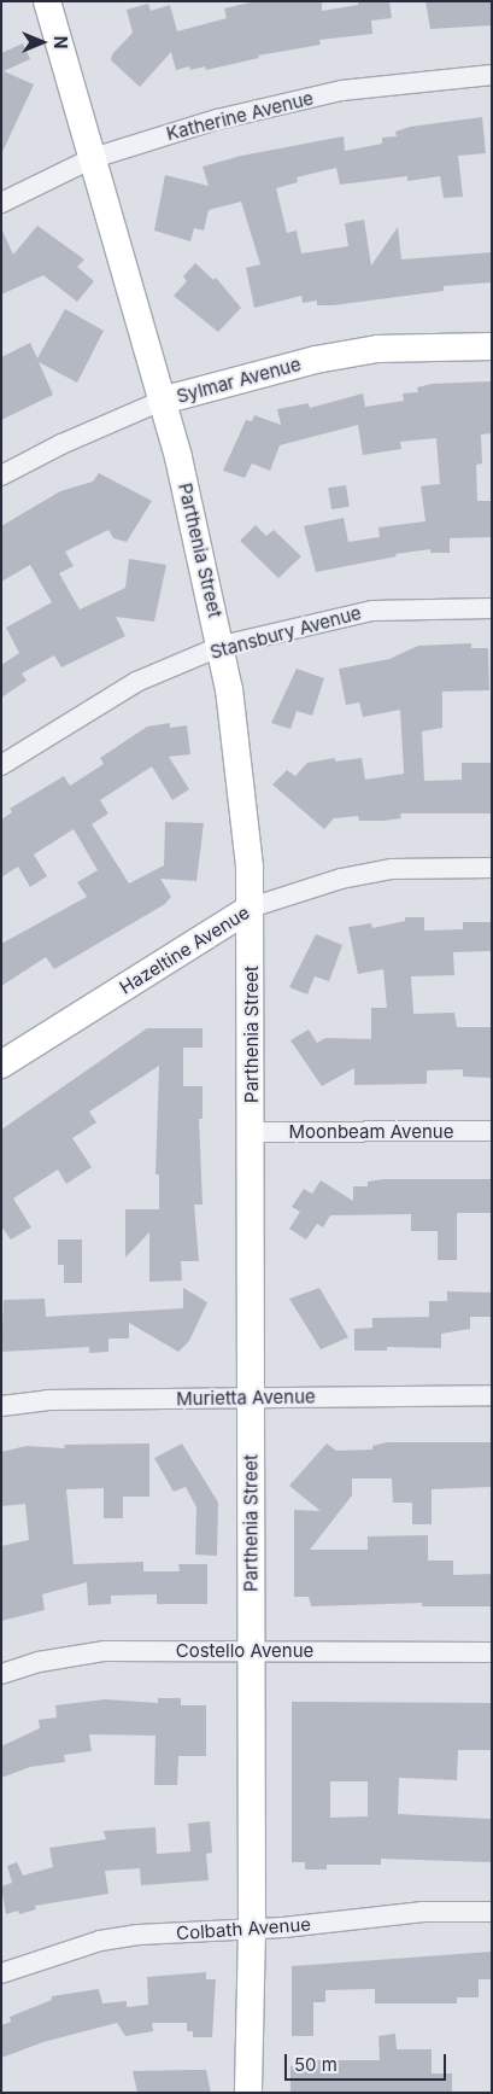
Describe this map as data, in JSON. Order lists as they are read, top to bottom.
{
  "streets": {
    "street": [
      "Katherine Avenue",
      "Sylmar Avenue",
      "Parthenia Street",
      "Stansbury Avenue",
      "Hazeltine Avenue",
      "Moonbeam Avenue",
      "Murietta Avenue",
      "Costello Avenue",
      "Colbath Avenue"
    ]
  },
  "crossings": [
    ["Katherine Avenue", "Parthenia Street"],
    ["Sylmar Avenue", "Parthenia Street"],
    ["Parthenia Street", "Stansbury Avenue"],
    ["Parthenia Street", "Hazeltine Avenue"],
    ["Parthenia Street", "Moonbeam Avenue"],
    ["Parthenia Street", "Murietta Avenue"],
    ["Parthenia Street", "Costello Avenue"],
    ["Parthenia Street", "Colbath Avenue"]
  ],
  "scale_bar": "50 m",
  "north": "right"
}
